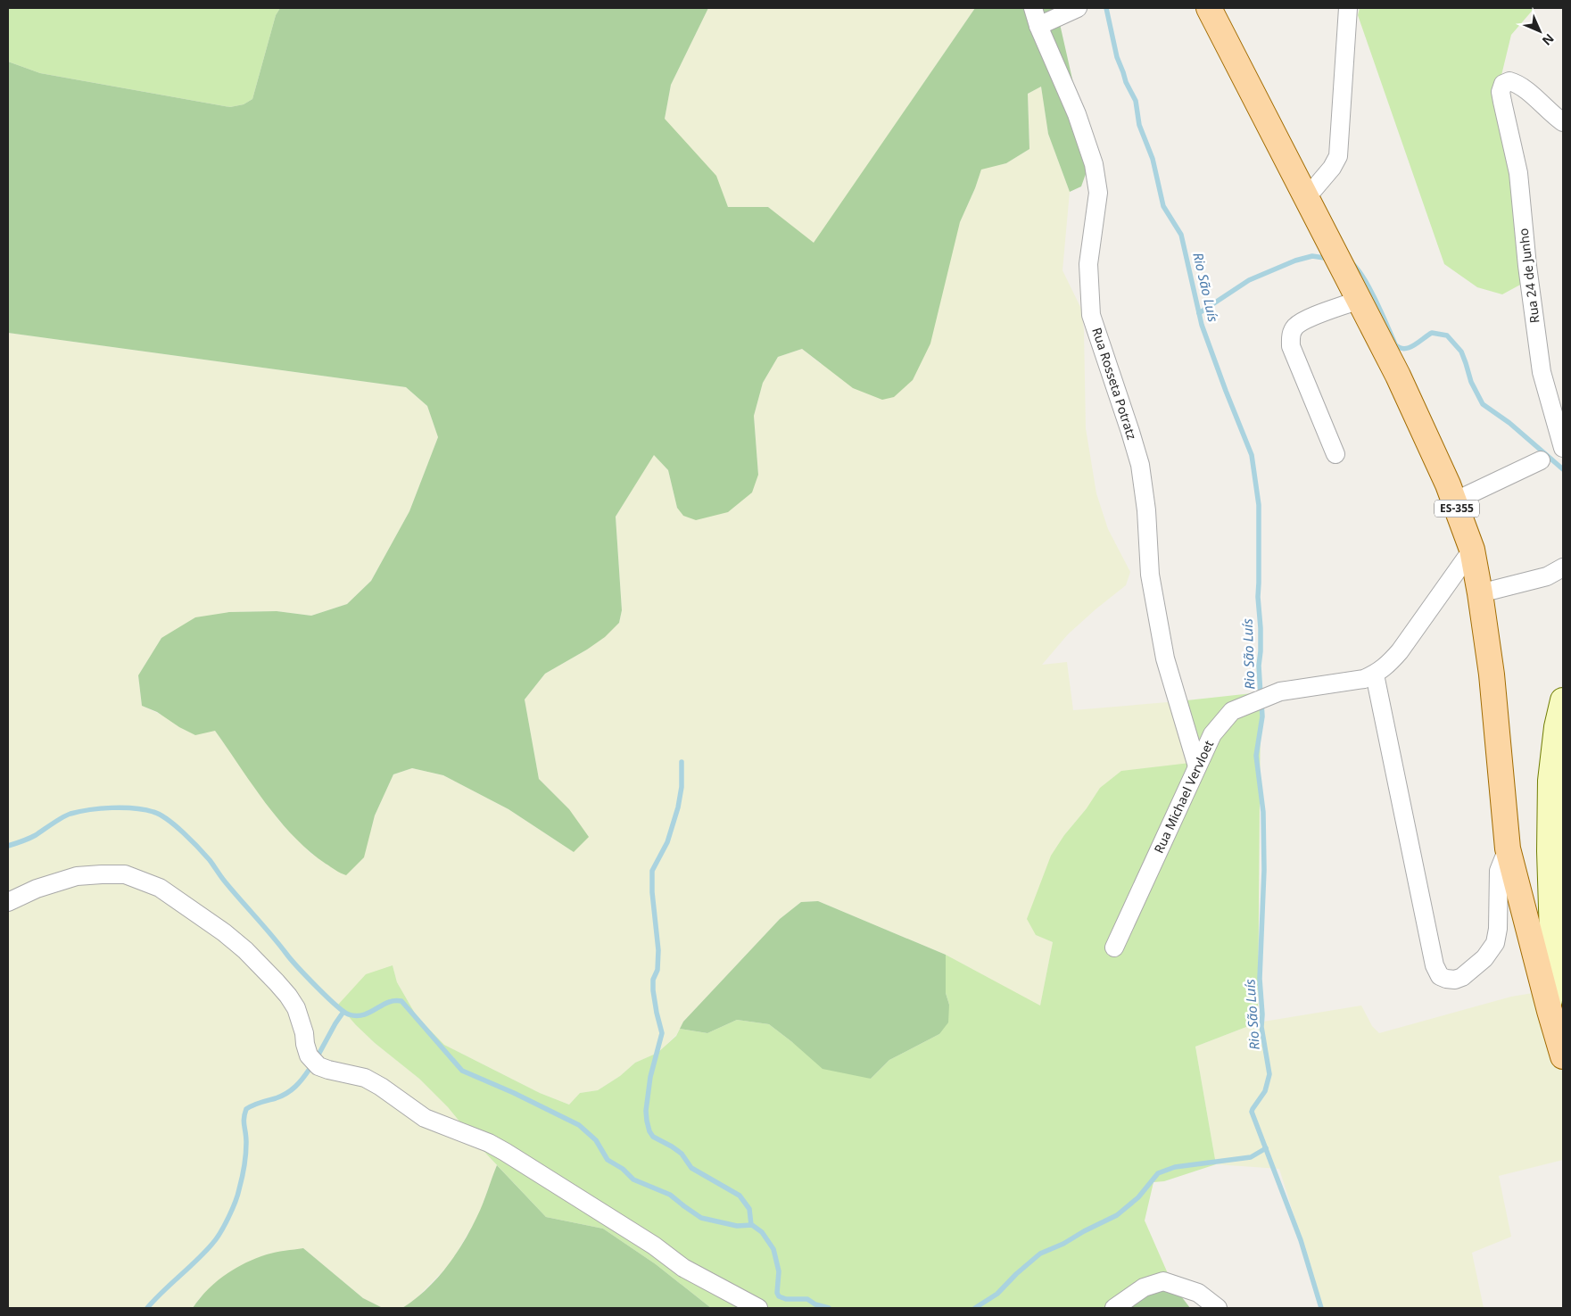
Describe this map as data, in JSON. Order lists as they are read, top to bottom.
{
  "streets": {
    "main road": ["ES-355"],
    "street": ["Rua 24 de Junho", "Rua Rosseta Potratz", "Rua Michael Vervloet"]
  },
  "crossings": [
    ["Rua Rosseta Potratz", "Rua Michael Vervloet"],
    ["ES-355", "Rua Michael Vervloet"]
  ],
  "water": ["Rio São Luís"],
  "north": "bottom right"
}
